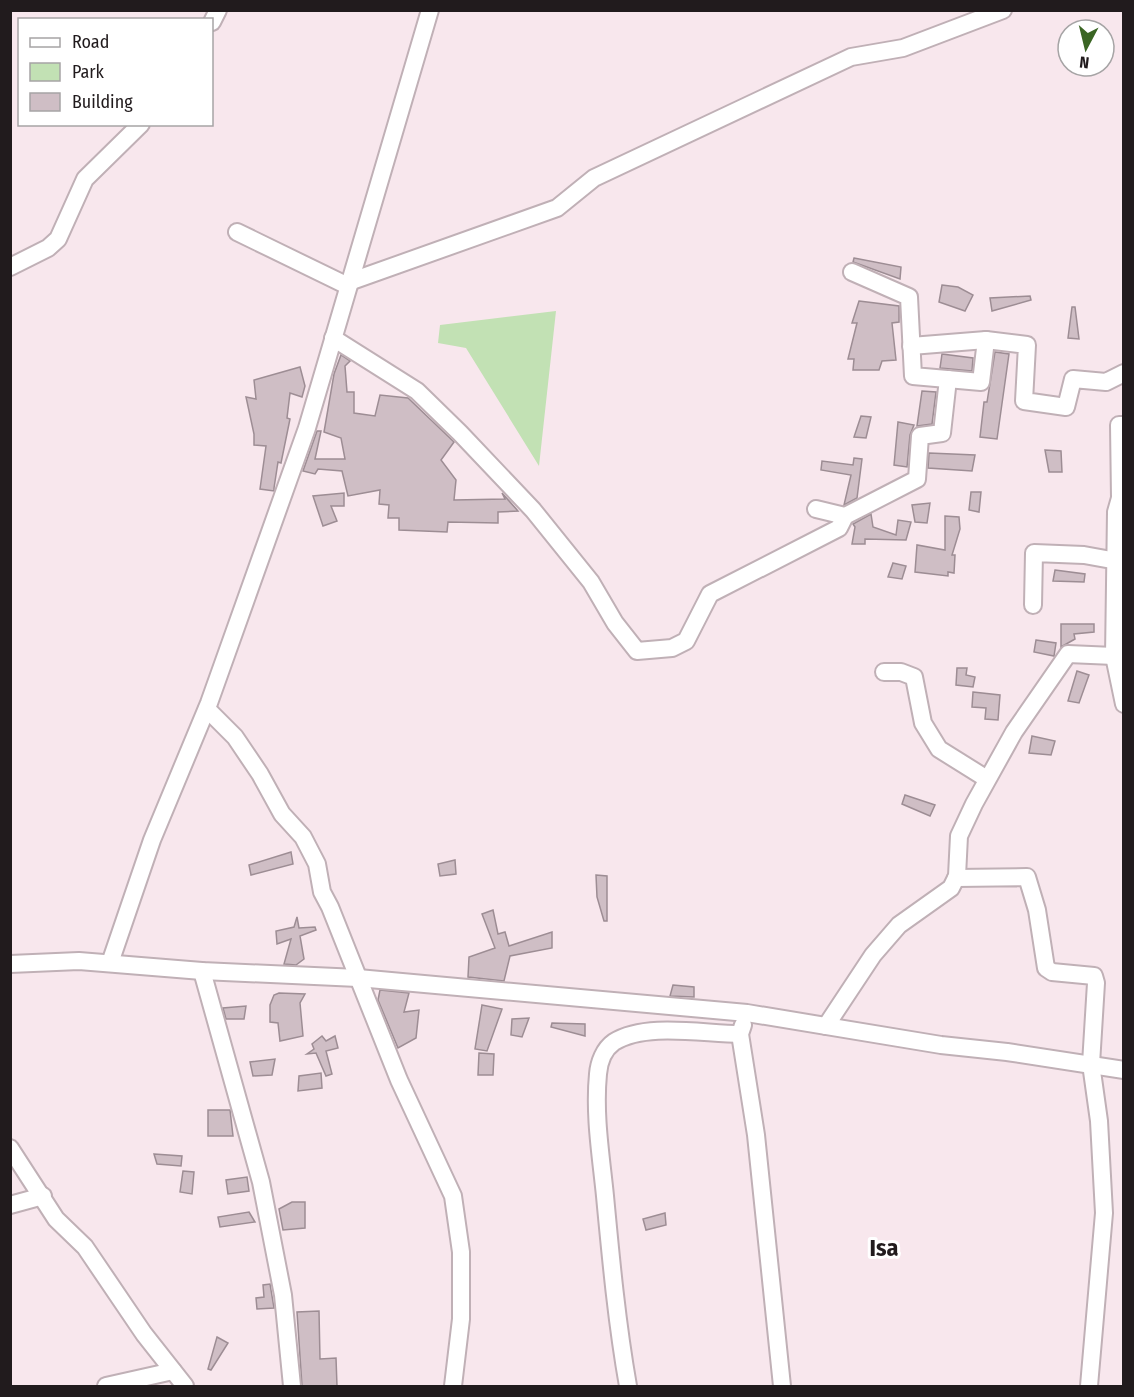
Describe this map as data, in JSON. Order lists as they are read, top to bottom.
{
  "districts": ["Isa"],
  "legend": ["Road", "Park", "Building"],
  "north": "bottom"
}
